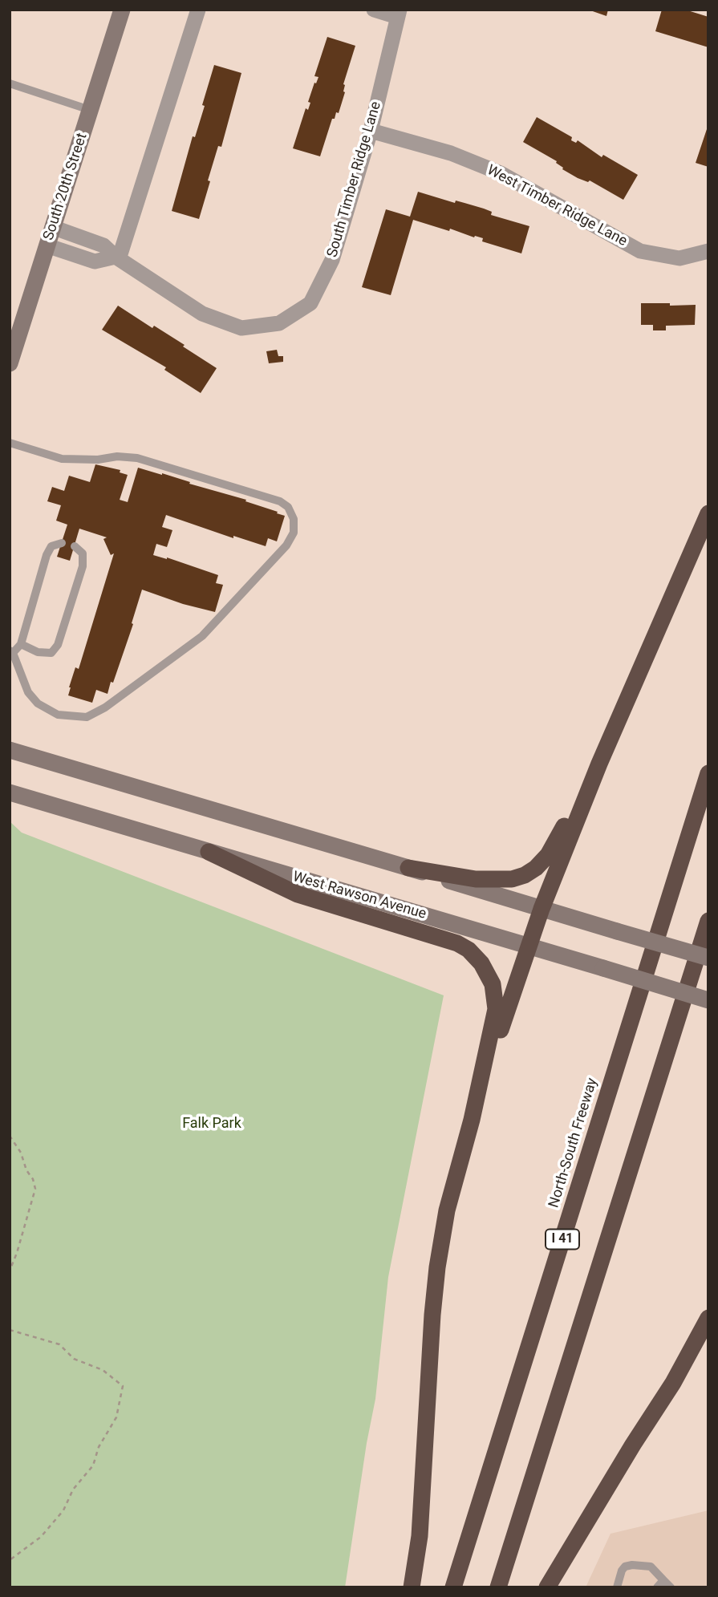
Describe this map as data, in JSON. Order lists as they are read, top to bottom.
{
  "streets": {
    "highway": ["North-South Freeway", "I 41"],
    "main road": ["South 20th Street", "West Rawson Avenue"],
    "street": ["South Timber Ridge Lane", "West Timber Ridge Lane"]
  },
  "crossings": [
    ["South Timber Ridge Lane", "West Timber Ridge Lane"]
  ],
  "parks": ["Falk Park"]
}
